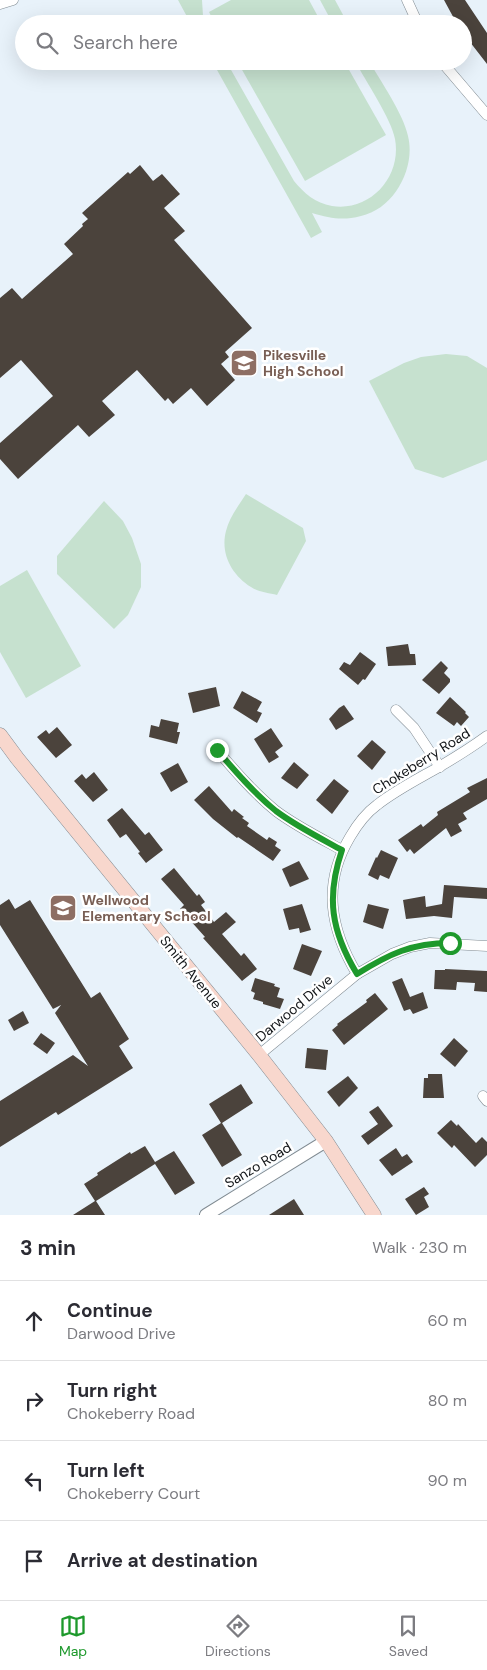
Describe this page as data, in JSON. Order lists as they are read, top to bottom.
{
  "streets": {
    "main road": ["Smith Avenue"],
    "street": ["Chokeberry Road", "Darwood Drive", "Sanzo Road"]
  },
  "crossings": [
    ["Chokeberry Road", "Darwood Drive"],
    ["Smith Avenue", "Darwood Drive"],
    ["Smith Avenue", "Sanzo Road"]
  ],
  "places": {
    "school or university": ["Pikesville High School", "Wellwood Elementary School"]
  },
  "page": {
    "search": "Search here",
    "heading": ["3 min", "Walk · 230 m"],
    "list": [
      ["Continue", "Darwood Drive", "60 m"],
      ["Turn right", "Chokeberry Road", "80 m"],
      ["Turn left", "Chokeberry Court", "90 m"],
      "Arrive at destination"
    ],
    "nav": ["Map", "Directions", "Saved"]
  }
}
